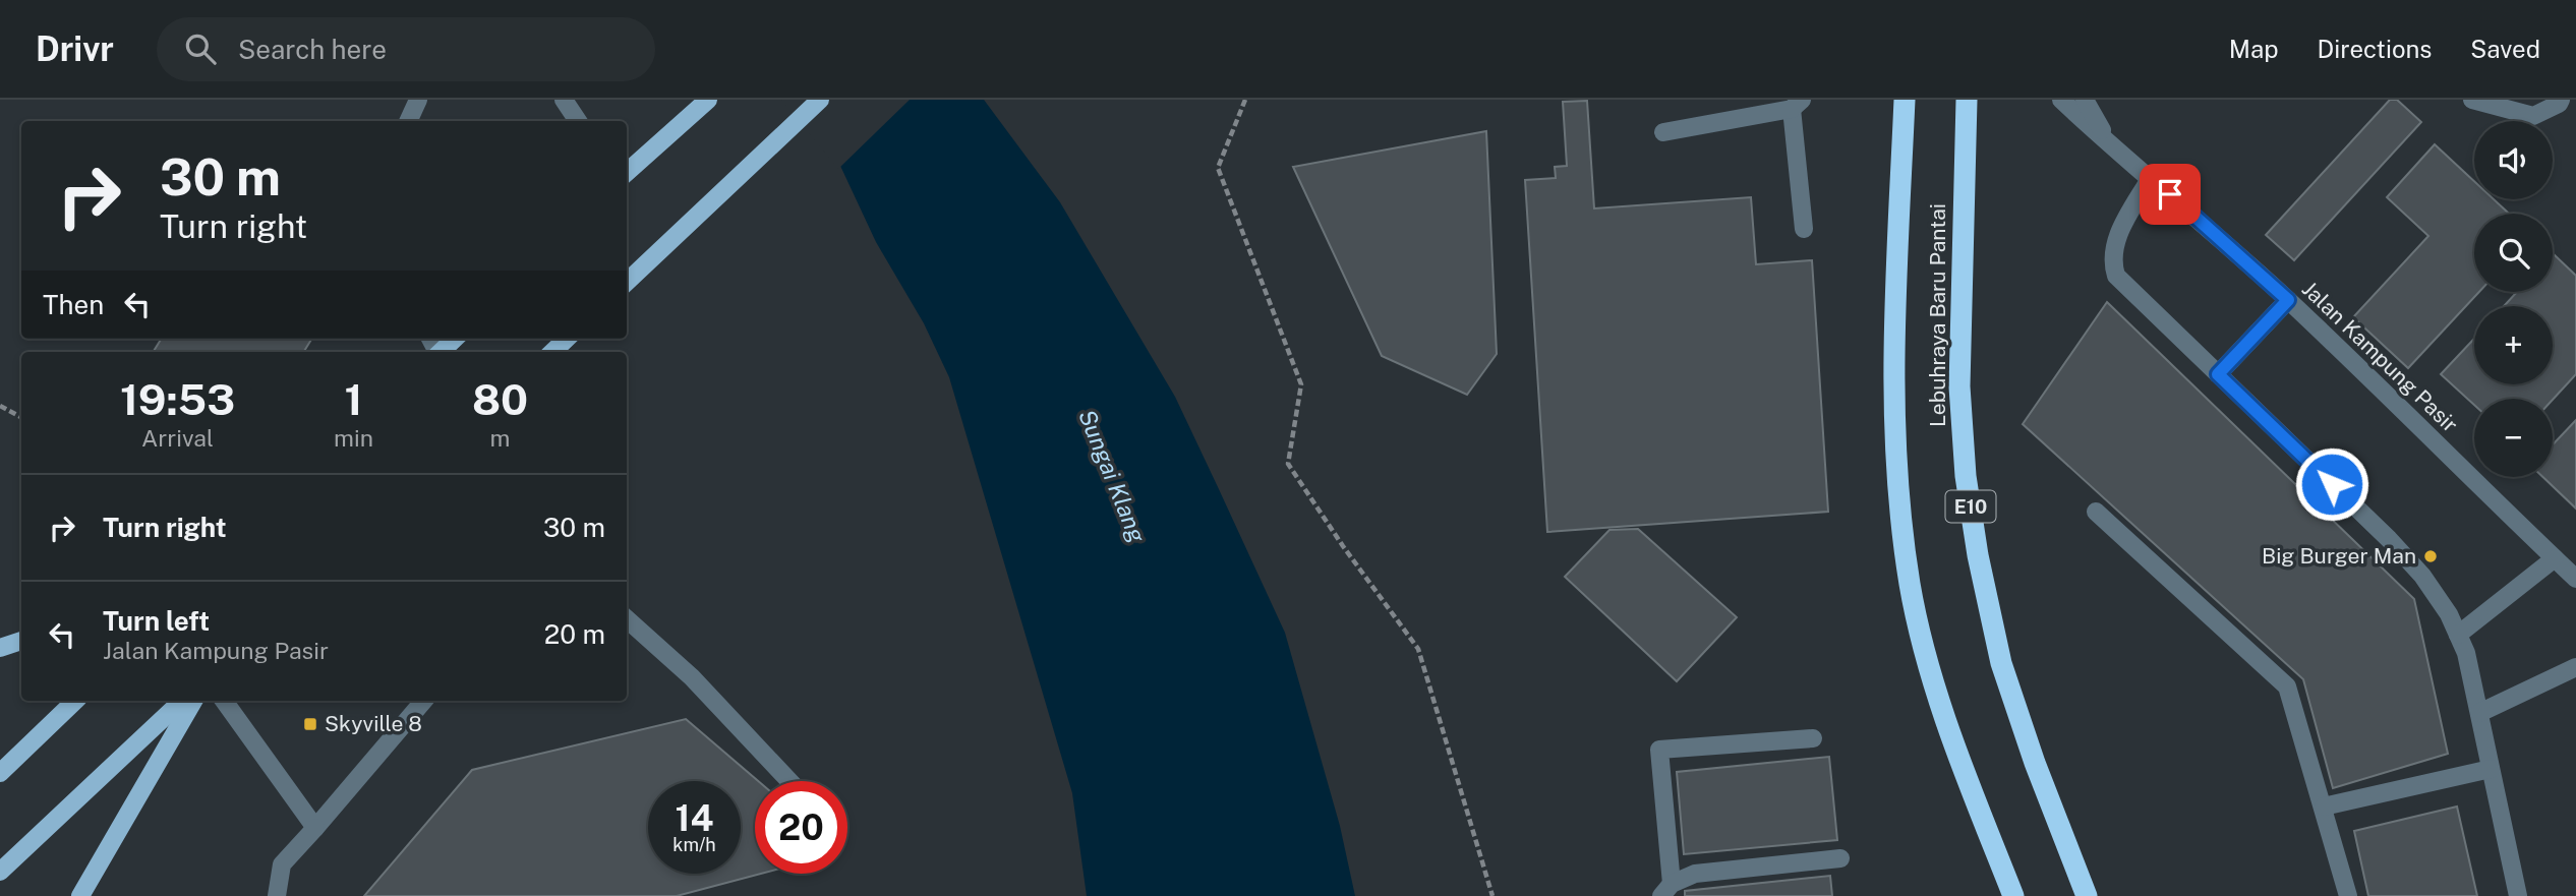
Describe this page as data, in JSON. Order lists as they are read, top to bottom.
{
  "streets": {
    "highway": ["Lebuhraya Baru Pantai", "E10"],
    "street": ["Jalan Kampung Pasir"]
  },
  "water": ["Sungai Klang"],
  "places": {
    "other": ["Big Burger Man"],
    "transit": ["Skyville 8"]
  },
  "page": {
    "header": "Drivr",
    "search": "Search here",
    "nav": ["Map", "Directions", "Saved"],
    "map_buttons": ["+", "−"],
    "turn": ["30 m", "Turn right"],
    "then": "Then",
    "eta": [
      "19:53",
      "Arrival",
      "1",
      "min",
      "80",
      "m"
    ],
    "list": [
      {
        "name": "Turn right",
        "value": "30 m"
      },
      {
        "name": "Turn left",
        "note": "Jalan Kampung Pasir",
        "value": "20 m"
      }
    ],
    "speed": "14 km/h",
    "limit": "20"
  }
}
